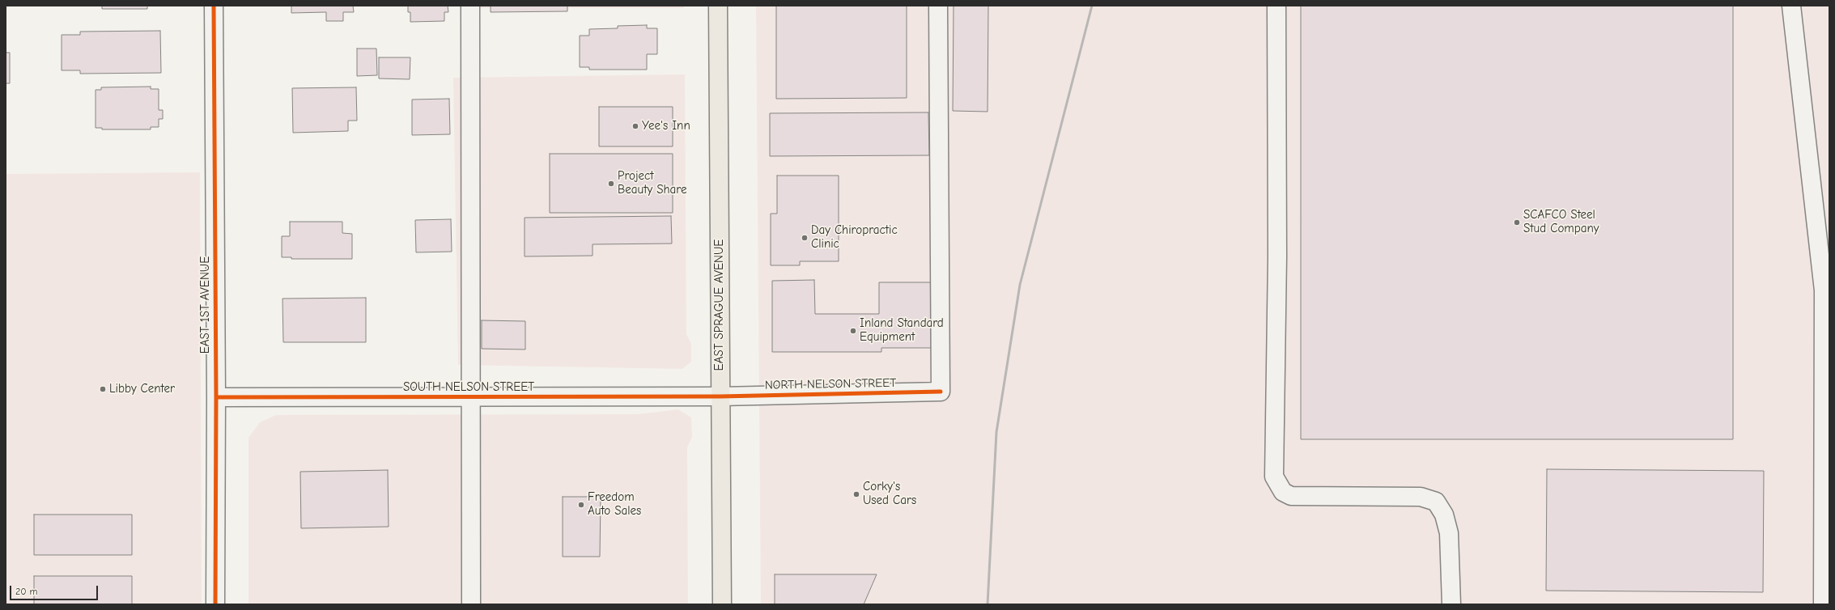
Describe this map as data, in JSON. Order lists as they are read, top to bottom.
{
  "streets": {
    "main road": ["EAST SPRAGUE AVENUE"],
    "street": ["EAST 1ST AVENUE", "NORTH NELSON STREET", "SOUTH NELSON STREET"]
  },
  "crossings": [
    ["EAST 1ST AVENUE", "SOUTH NELSON STREET"],
    ["EAST SPRAGUE AVENUE", "NORTH NELSON STREET"],
    ["EAST SPRAGUE AVENUE", "SOUTH NELSON STREET"],
    ["NORTH NELSON STREET", "SOUTH NELSON STREET"]
  ],
  "places": [
    "Yee's Inn",
    "Project Beauty Share",
    "SCAFCO Steel Stud Company",
    "Day Chiropractic Clinic",
    "Inland Standard Equipment",
    "Libby Center",
    "Corky's Used Cars",
    "Freedom Auto Sales"
  ],
  "scale_bar": "20 m"
}
